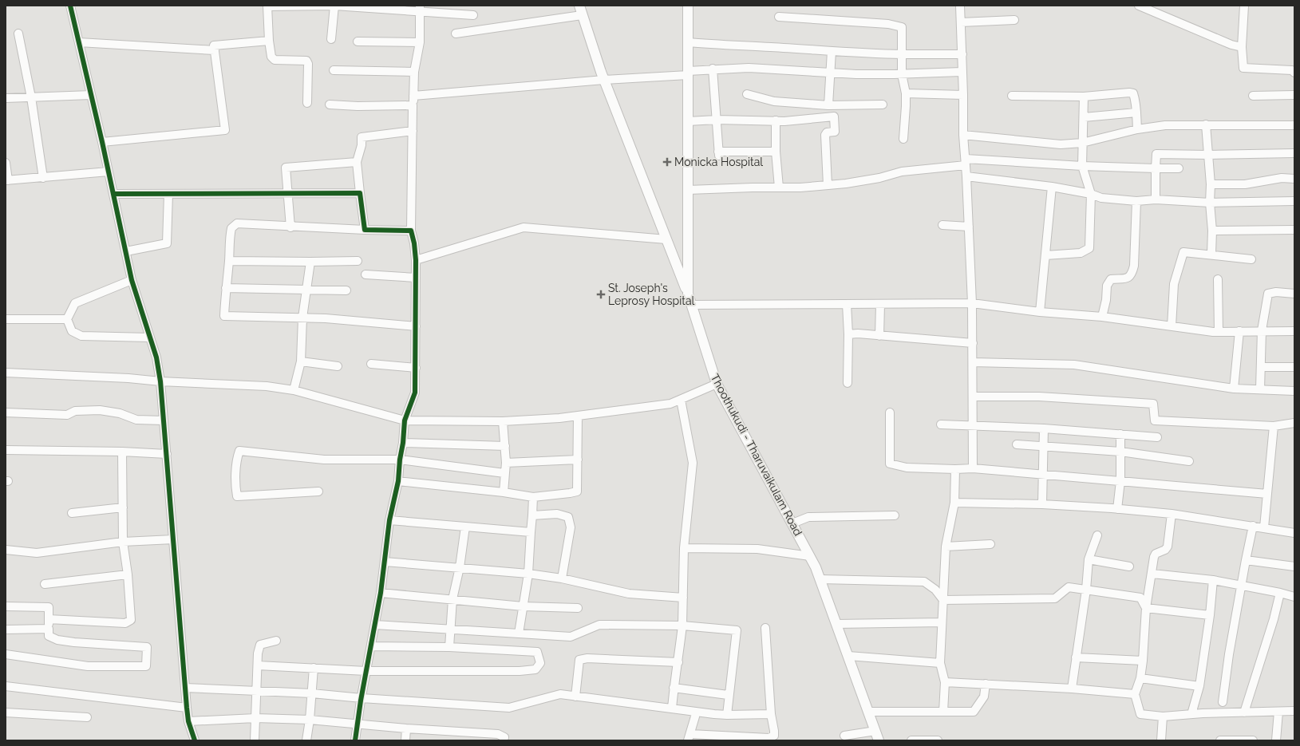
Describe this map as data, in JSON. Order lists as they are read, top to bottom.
{
  "streets": {
    "main road": ["Thoothukudi - Tharuvaikulam Road"]
  },
  "places": {
    "health": ["Monicka Hospital", "St. Joseph's Leprosy Hospital"]
  }
}
